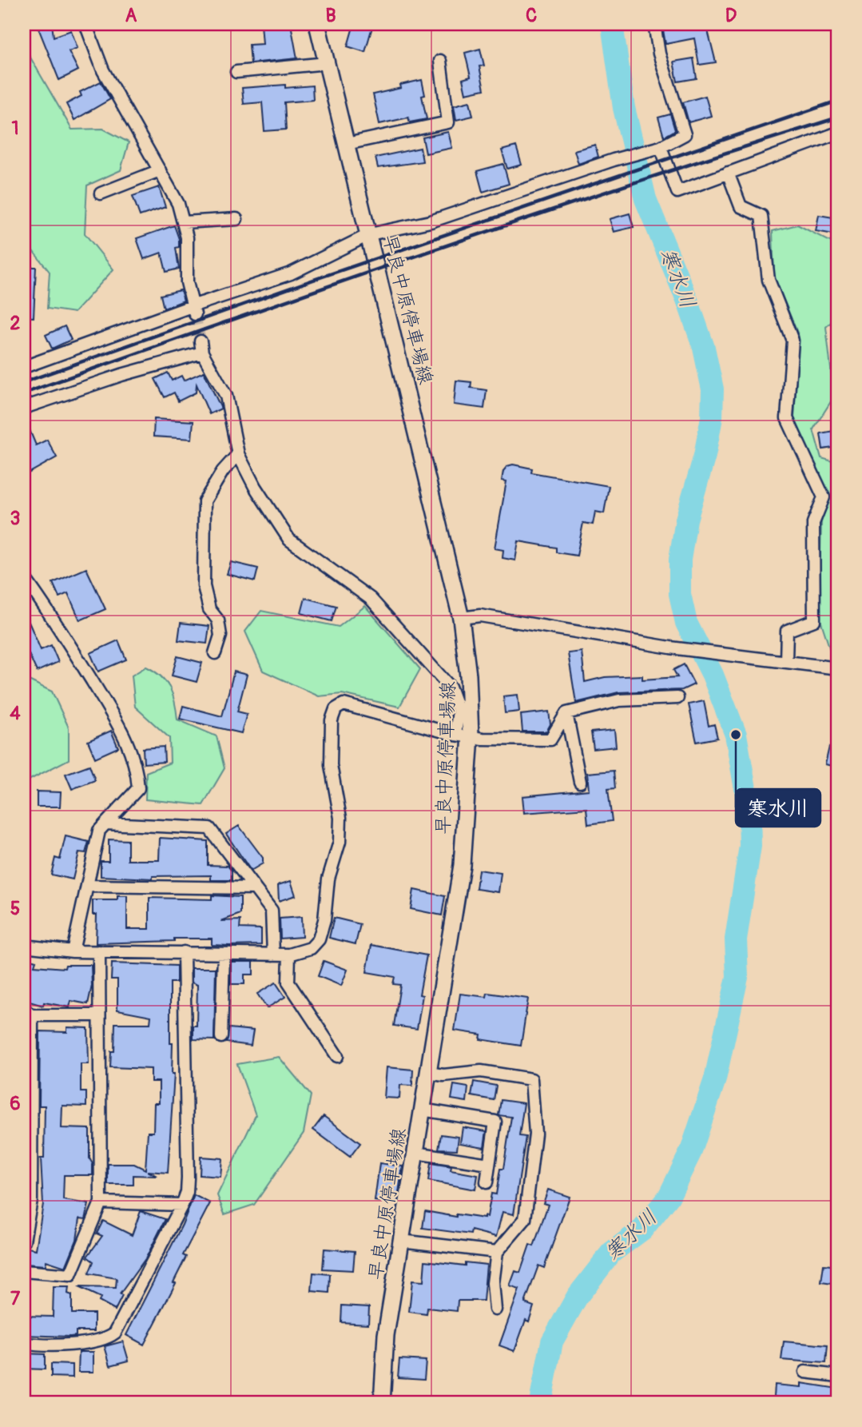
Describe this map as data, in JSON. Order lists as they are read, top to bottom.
{
  "streets": {
    "main road": ["早良中原停車場線"]
  },
  "water": ["寒水川"],
  "places": ["寒水川"],
  "grid": {
    "columns": [
      "A",
      "B",
      "C",
      "D"
    ],
    "rows": [
      "1",
      "2",
      "3",
      "4",
      "5",
      "6",
      "7"
    ]
  }
}
